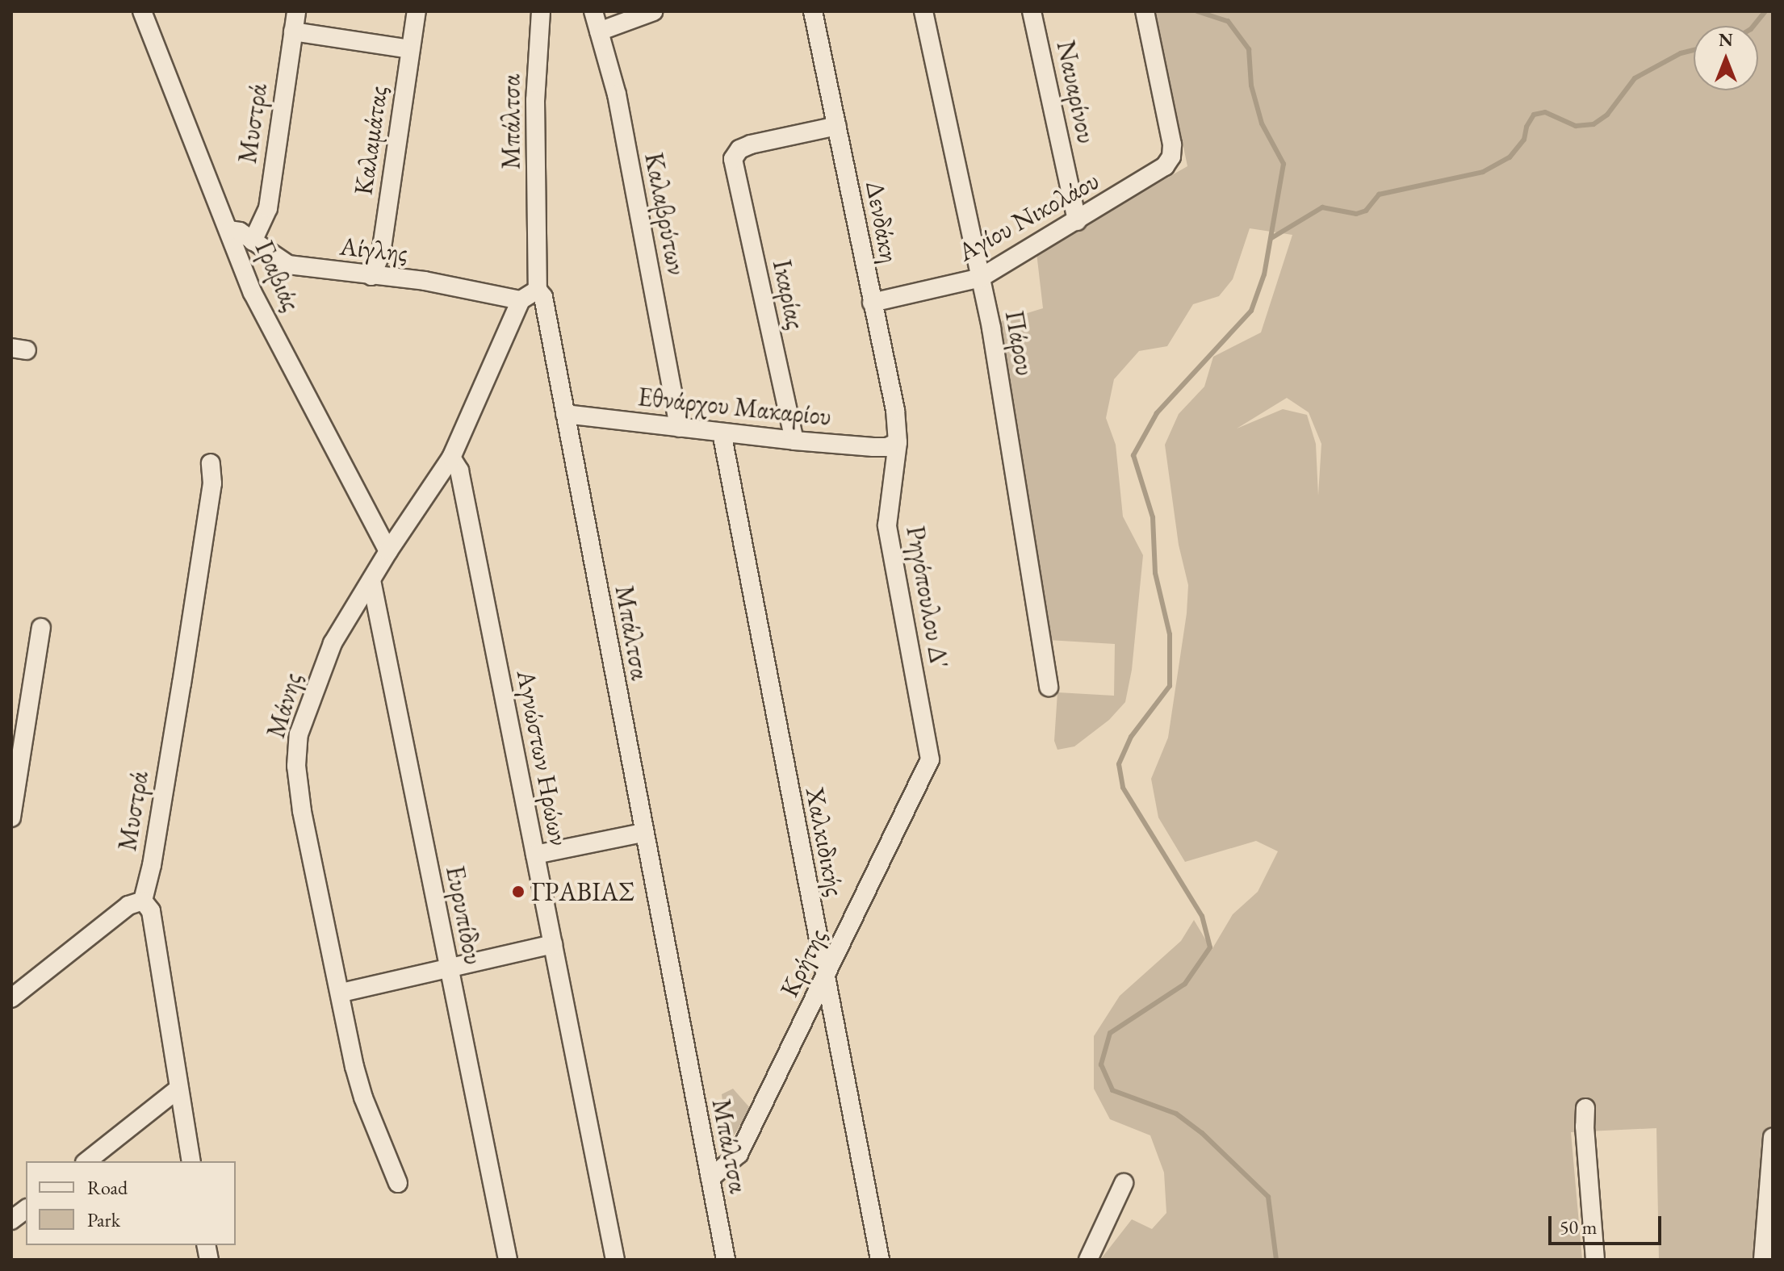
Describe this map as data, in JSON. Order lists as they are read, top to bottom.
{
  "streets": {
    "street": [
      "Ναυαρίνου",
      "Μπάλτσα",
      "Μυστρά",
      "Καλαμάτας",
      "Καλαβρύτων",
      "Αγίου Νικολάου",
      "Δενδάκη",
      "Αίγλης",
      "Γραβιάς",
      "Ικαρίας",
      "Πάρου",
      "Εθνάρχου Μακαρίου",
      "Ρηγόπουλου Δ'",
      "Μάνης",
      "Αγνώστων Ηρώων",
      "Χαλκιδικής",
      "Ευρυπίδου",
      "Κρήτης"
    ]
  },
  "crossings": [
    ["Ναυαρίνου", "Αγίου Νικολάου"],
    ["Μπάλτσα", "Εθνάρχου Μακαρίου"],
    ["Μπάλτσα", "Κρήτης"],
    ["Μυστρά", "Αίγλης"],
    ["Καλαμάτας", "Αίγλης"],
    ["Καλαβρύτων", "Εθνάρχου Μακαρίου"],
    ["Αγίου Νικολάου", "Δενδάκη"],
    ["Αγίου Νικολάου", "Πάρου"],
    ["Δενδάκη", "Ικαρίας"],
    ["Δενδάκη", "Εθνάρχου Μακαρίου"],
    ["Δενδάκη", "Ρηγόπουλου Δ'"],
    ["Αίγλης", "Γραβιάς"],
    ["Αίγλης", "Μάνης"],
    ["Γραβιάς", "Μάνης"],
    ["Ικαρίας", "Εθνάρχου Μακαρίου"],
    ["Εθνάρχου Μακαρίου", "Ρηγόπουλου Δ'"],
    ["Εθνάρχου Μακαρίου", "Χαλκιδικής"],
    ["Ρηγόπουλου Δ'", "Κρήτης"],
    ["Μάνης", "Αγνώστων Ηρώων"],
    ["Μάνης", "Ευρυπίδου"],
    ["Χαλκιδικής", "Κρήτης"]
  ],
  "places": ["ΓΡΑΒΙΑΣ"],
  "legend": ["Road", "Park"],
  "scale_bar": "50 m",
  "north": "top"
}
